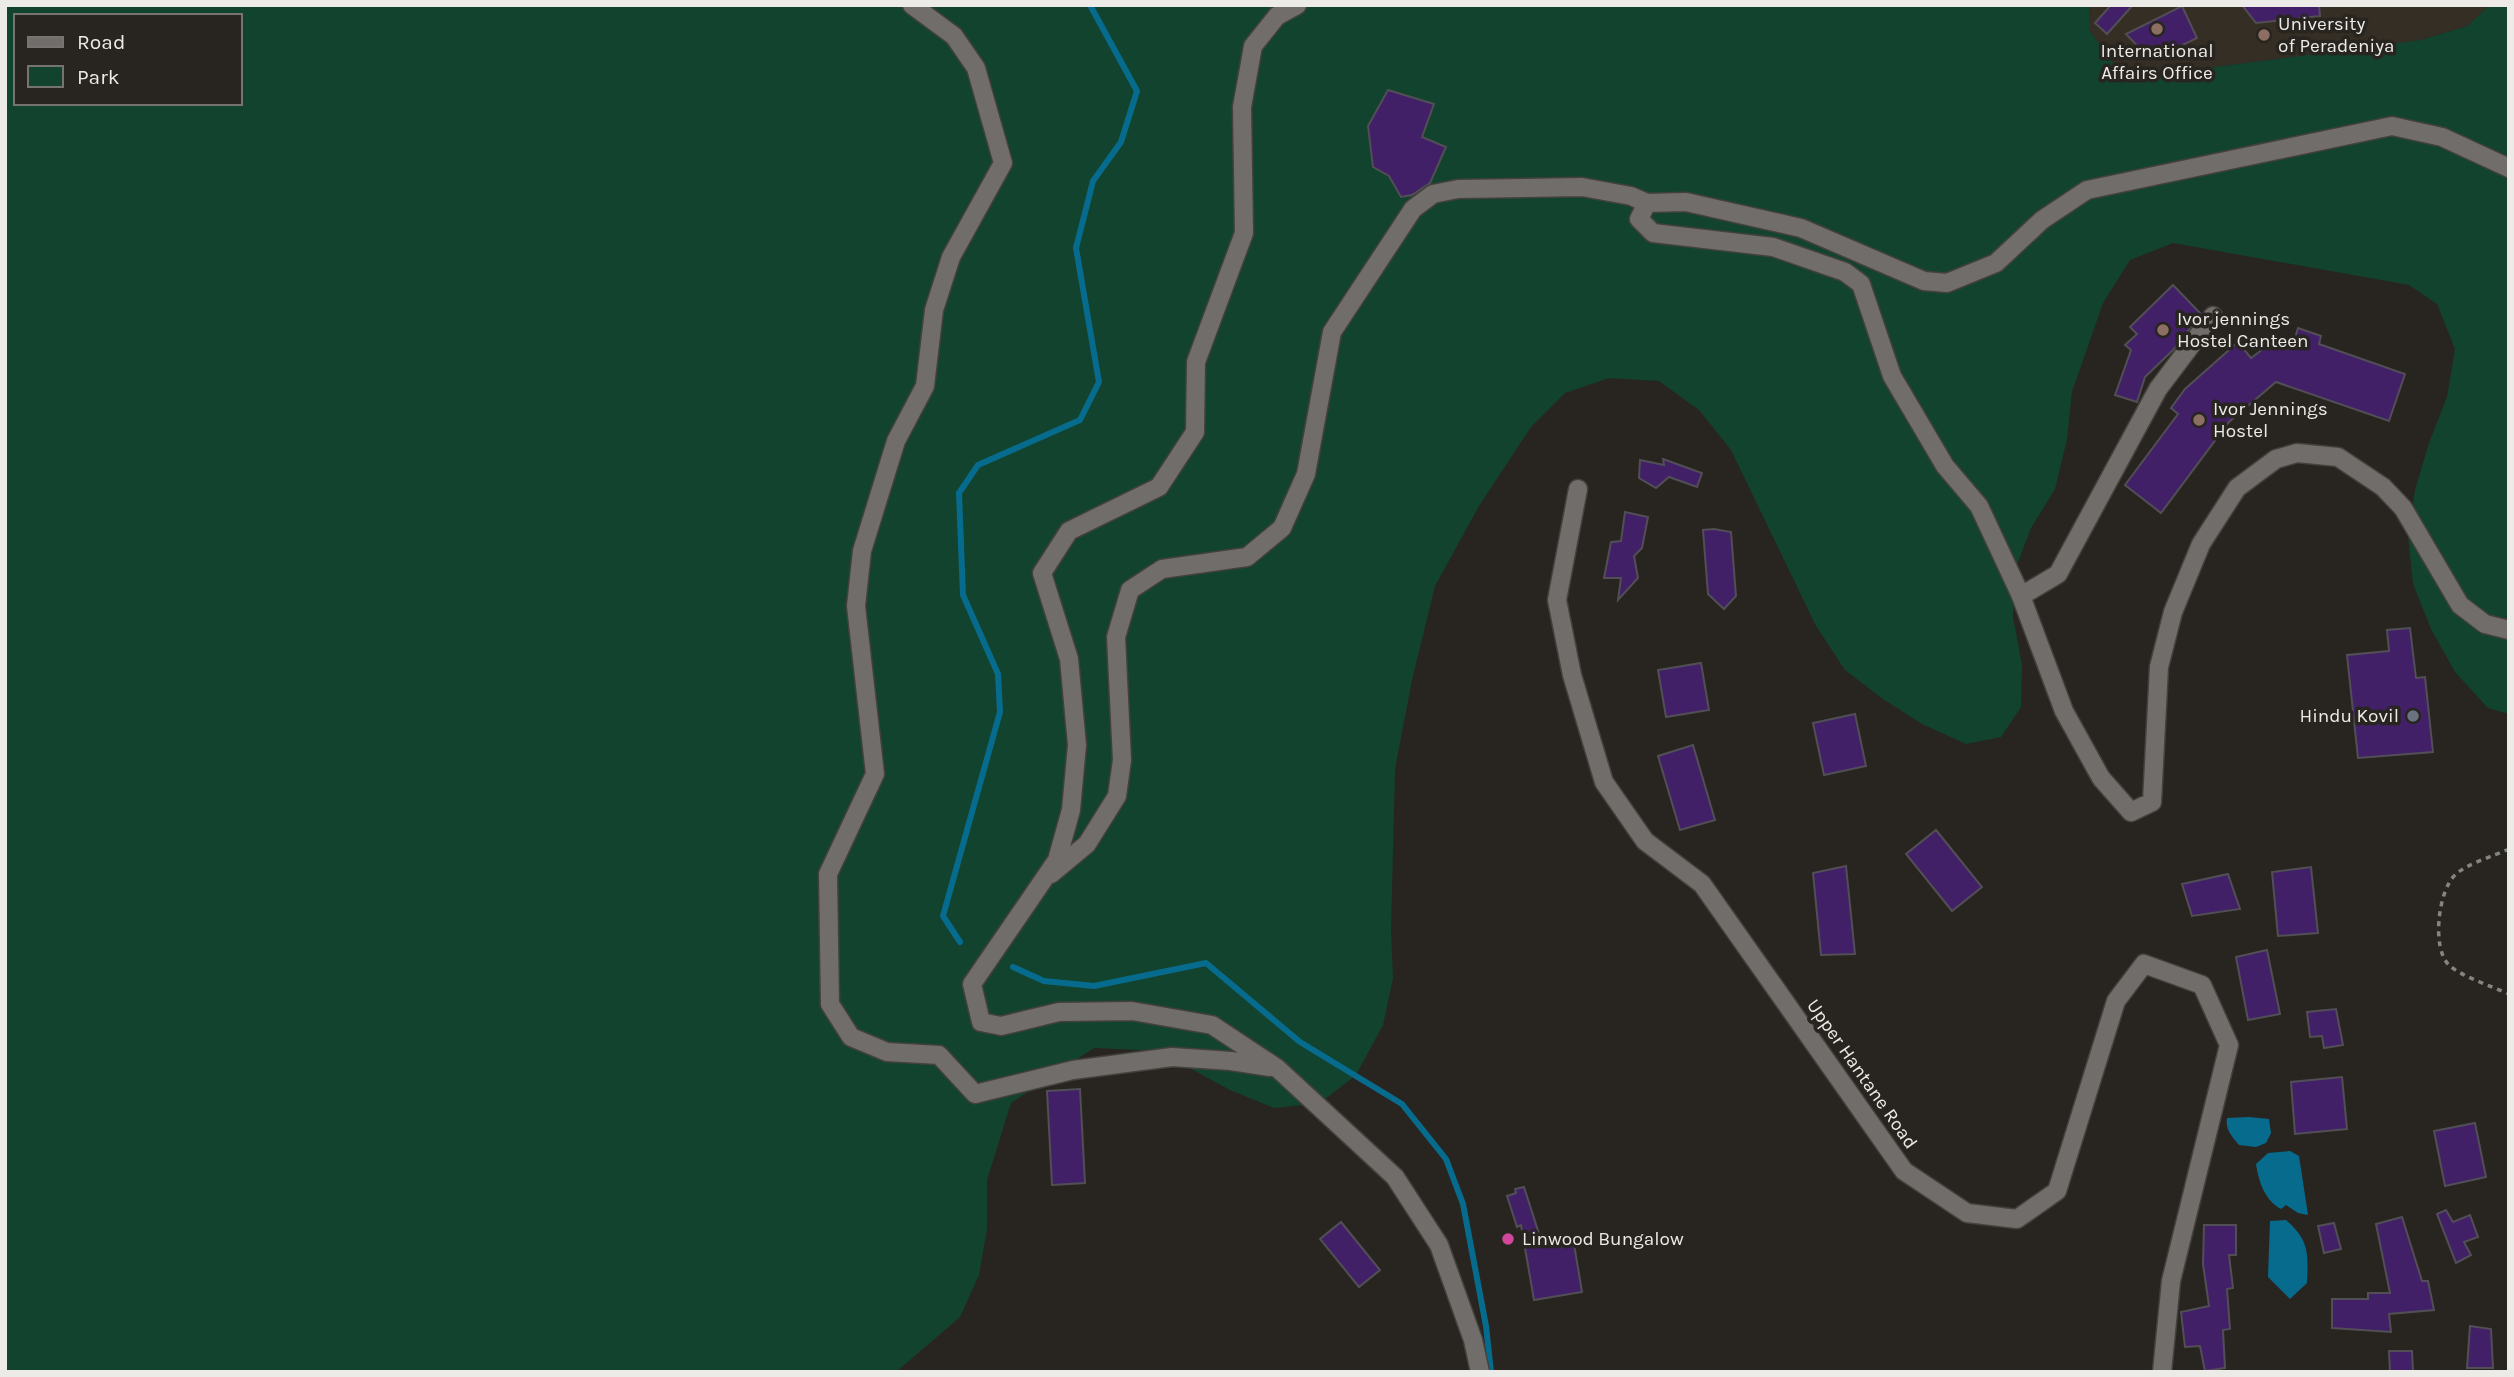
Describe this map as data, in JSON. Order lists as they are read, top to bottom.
{
  "streets": {
    "street": ["Upper Hantane Road"]
  },
  "places": [
    "International Affairs Office",
    "University of Peradeniya",
    "Ivor jennings Hostel Canteen",
    "Ivor Jennings Hostel",
    "Hindu Kovil",
    "Linwood Bungalow"
  ],
  "legend": ["Road", "Park"]
}
